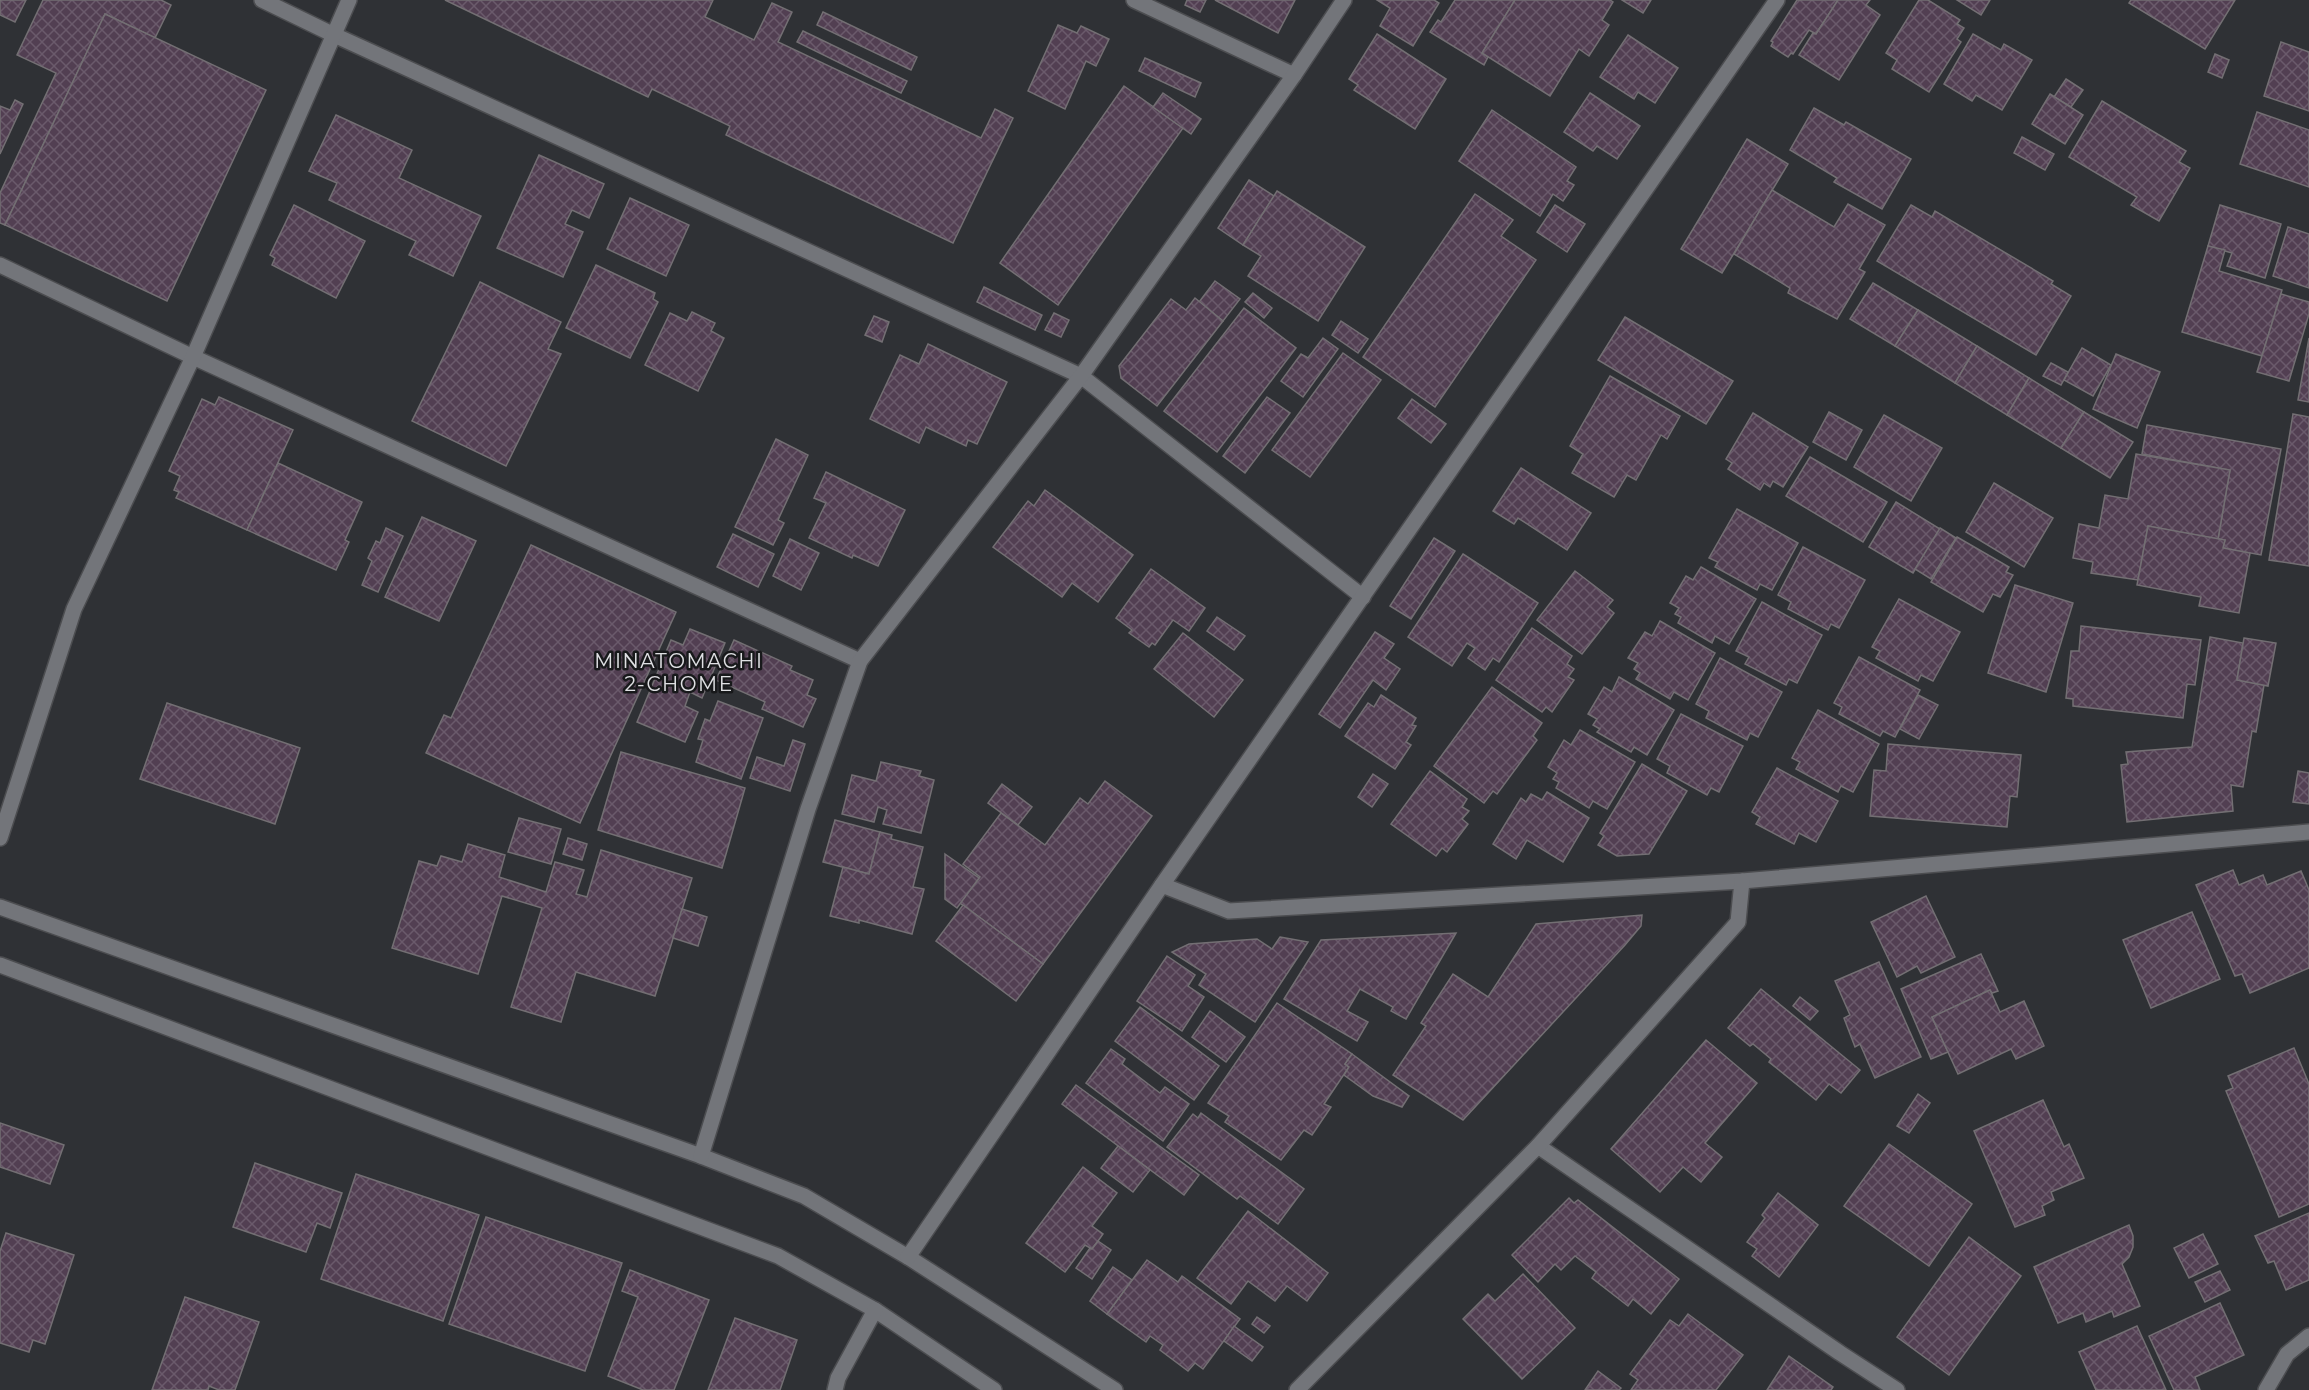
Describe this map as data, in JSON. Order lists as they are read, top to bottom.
{
  "districts": ["MINATOMACHI 2-CHOME"]
}
